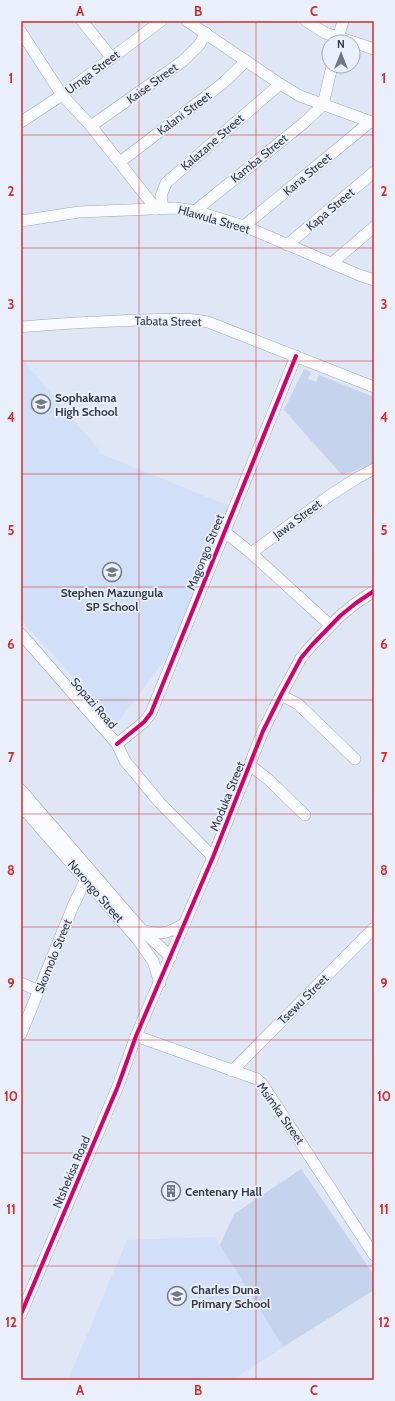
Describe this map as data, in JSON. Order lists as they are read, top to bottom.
{
  "streets": {
    "street": [
      "Umga Street",
      "Kaise Street",
      "Kalani Street",
      "Kalazane Street",
      "Kamba Street",
      "Kana Street",
      "Kapa Street",
      "Hlawula Street",
      "Tabata Street",
      "Jawa Street",
      "Magongo Street",
      "Sopazi Road",
      "Moduka Street",
      "Norongo Street",
      "Skomolo Street",
      "Tsewu Street",
      "Msimka Street",
      "Ntshekisa Road"
    ]
  },
  "crossings": [
    ["Kalazane Street", "Hlawula Street"],
    ["Kamba Street", "Hlawula Street"],
    ["Kana Street", "Hlawula Street"],
    ["Kapa Street", "Hlawula Street"],
    ["Tabata Street", "Magongo Street"],
    ["Magongo Street", "Sopazi Road"],
    ["Sopazi Road", "Moduka Street"],
    ["Moduka Street", "Norongo Street"],
    ["Moduka Street", "Msimka Street"],
    ["Moduka Street", "Ntshekisa Road"],
    ["Norongo Street", "Skomolo Street"],
    ["Tsewu Street", "Msimka Street"],
    ["Msimka Street", "Ntshekisa Road"]
  ],
  "places": {
    "school or university": ["Sophakama High School", "Stephen Mazungula SP School", "Charles Duna Primary School"],
    "building": ["Centenary Hall"]
  },
  "north": "top",
  "grid": {
    "columns": ["A", "B", "C"],
    "rows": [
      "1",
      "2",
      "3",
      "4",
      "5",
      "6",
      "7",
      "8",
      "9",
      "10",
      "11",
      "12"
    ]
  }
}
